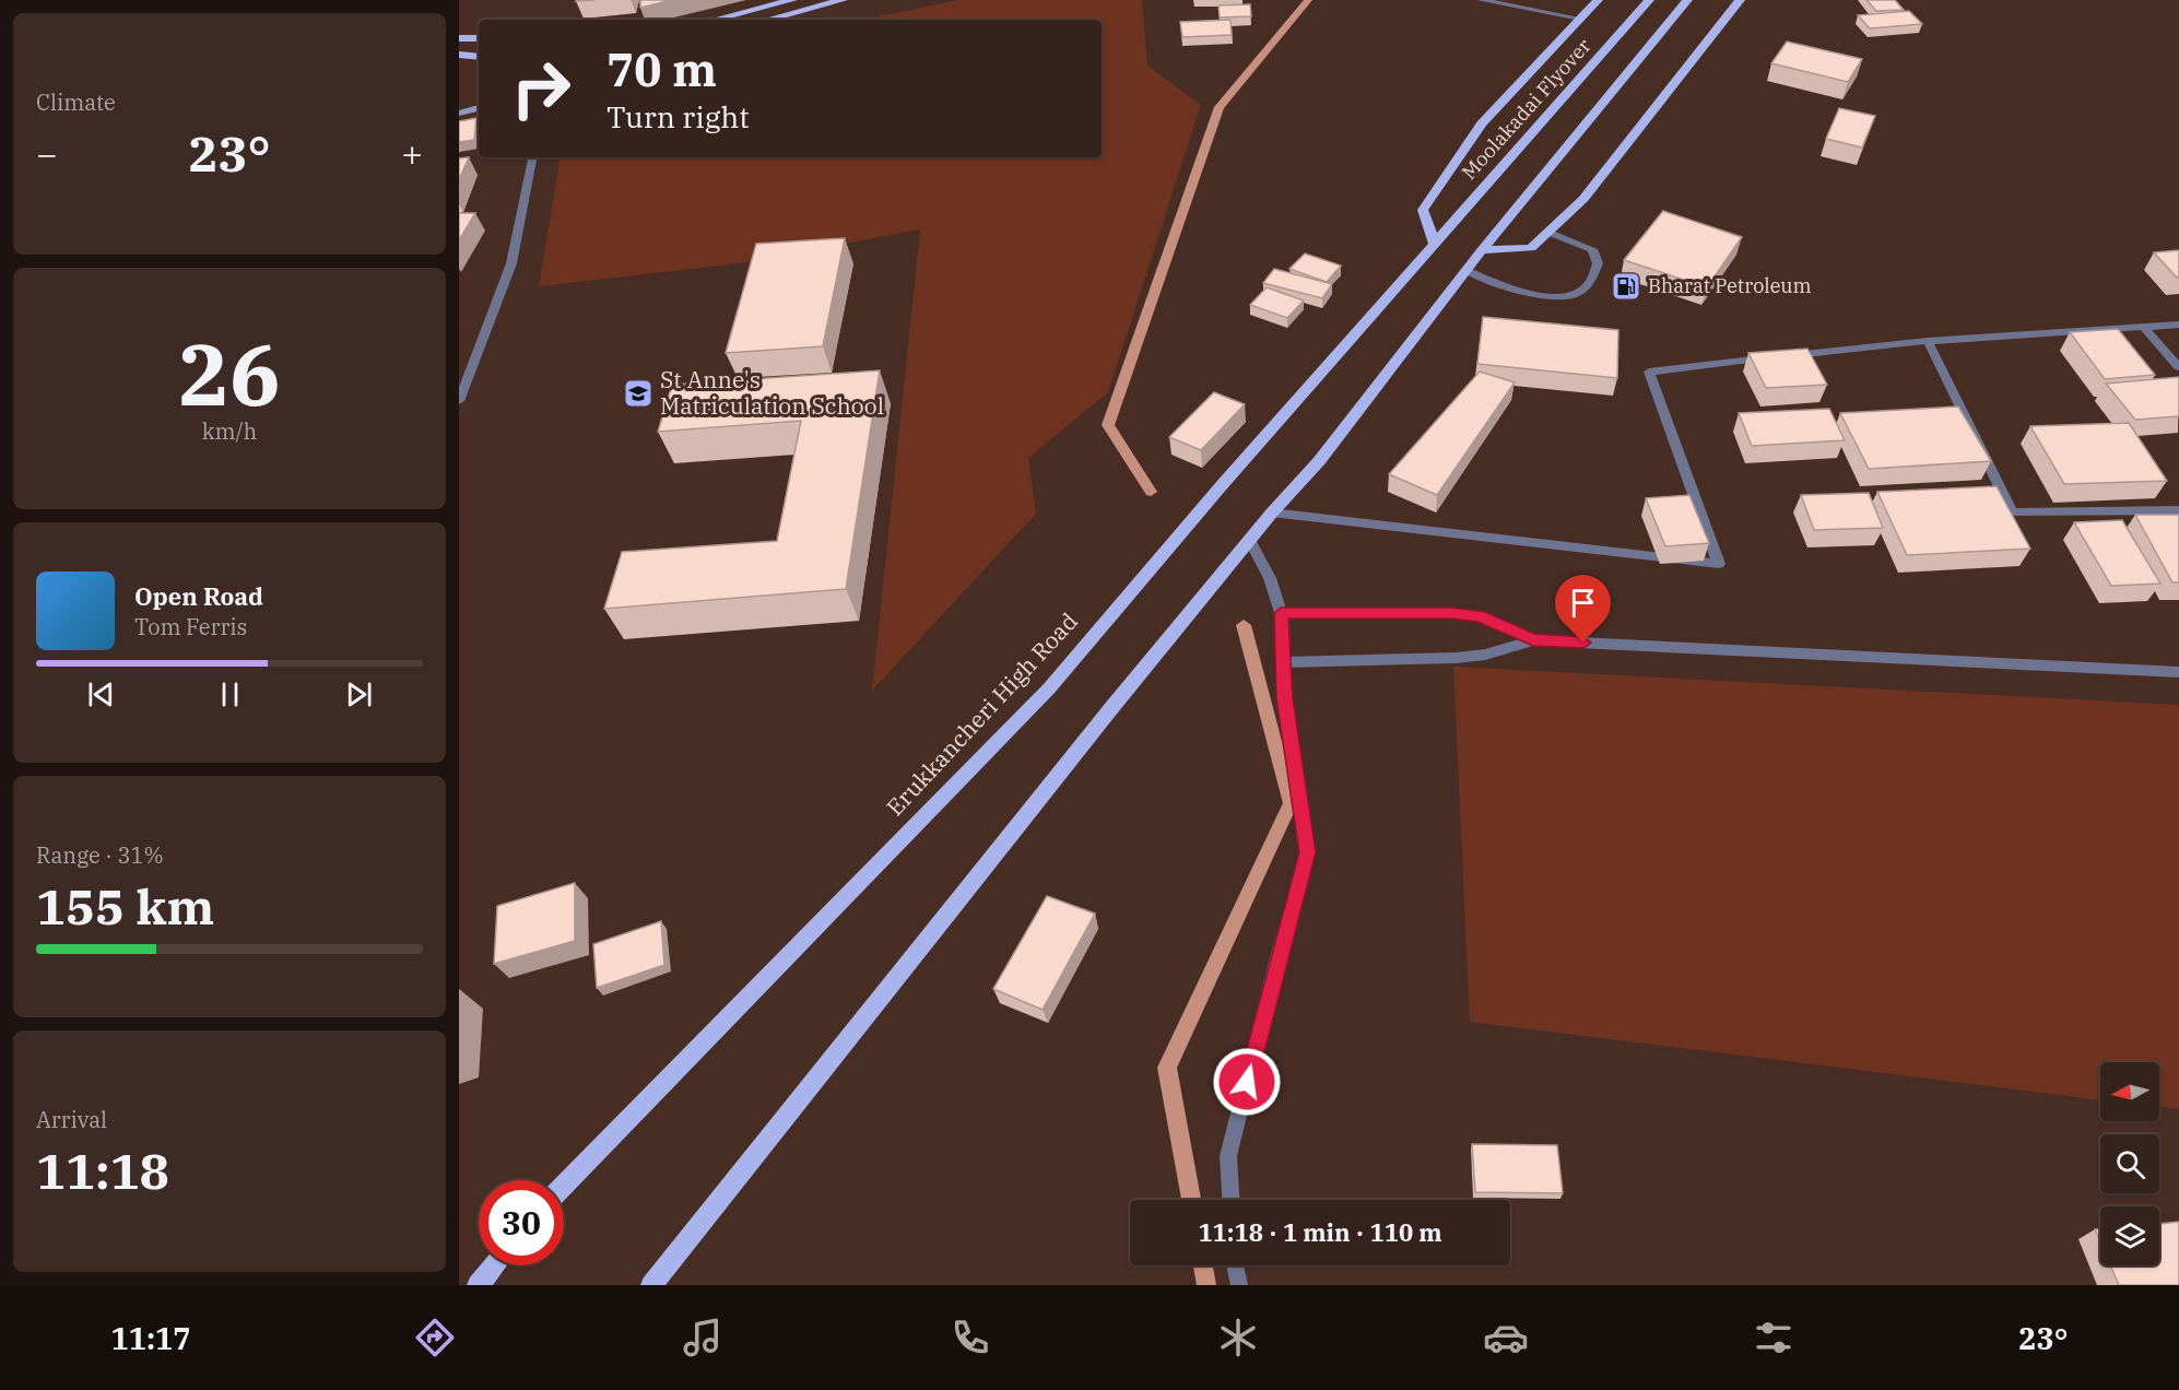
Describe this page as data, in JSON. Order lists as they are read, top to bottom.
{
  "streets": {
    "main road": ["Moolakadai Flyover", "Erukkancheri High Road"]
  },
  "crossings": [
    ["Moolakadai Flyover", "Erukkancheri High Road"]
  ],
  "places": {
    "fuel station": ["Bharat Petroleum"],
    "school or university": ["St Anne's Matriculation School"]
  },
  "north": "left",
  "page": {
    "tile": [
      "Climate",
      ["26", "km/h"],
      ["Range · 31%", "155 km"],
      ["Arrival", "11:18"]
    ],
    "turn": ["70 m", "Turn right"],
    "heat": ["−", "23°", "+"],
    "song": ["Open Road", "Tom Ferris"],
    "limit": "30",
    "trip": "11:18 · 1 min · 110 m",
    "tabs": ["11:17", "23°"]
  }
}
